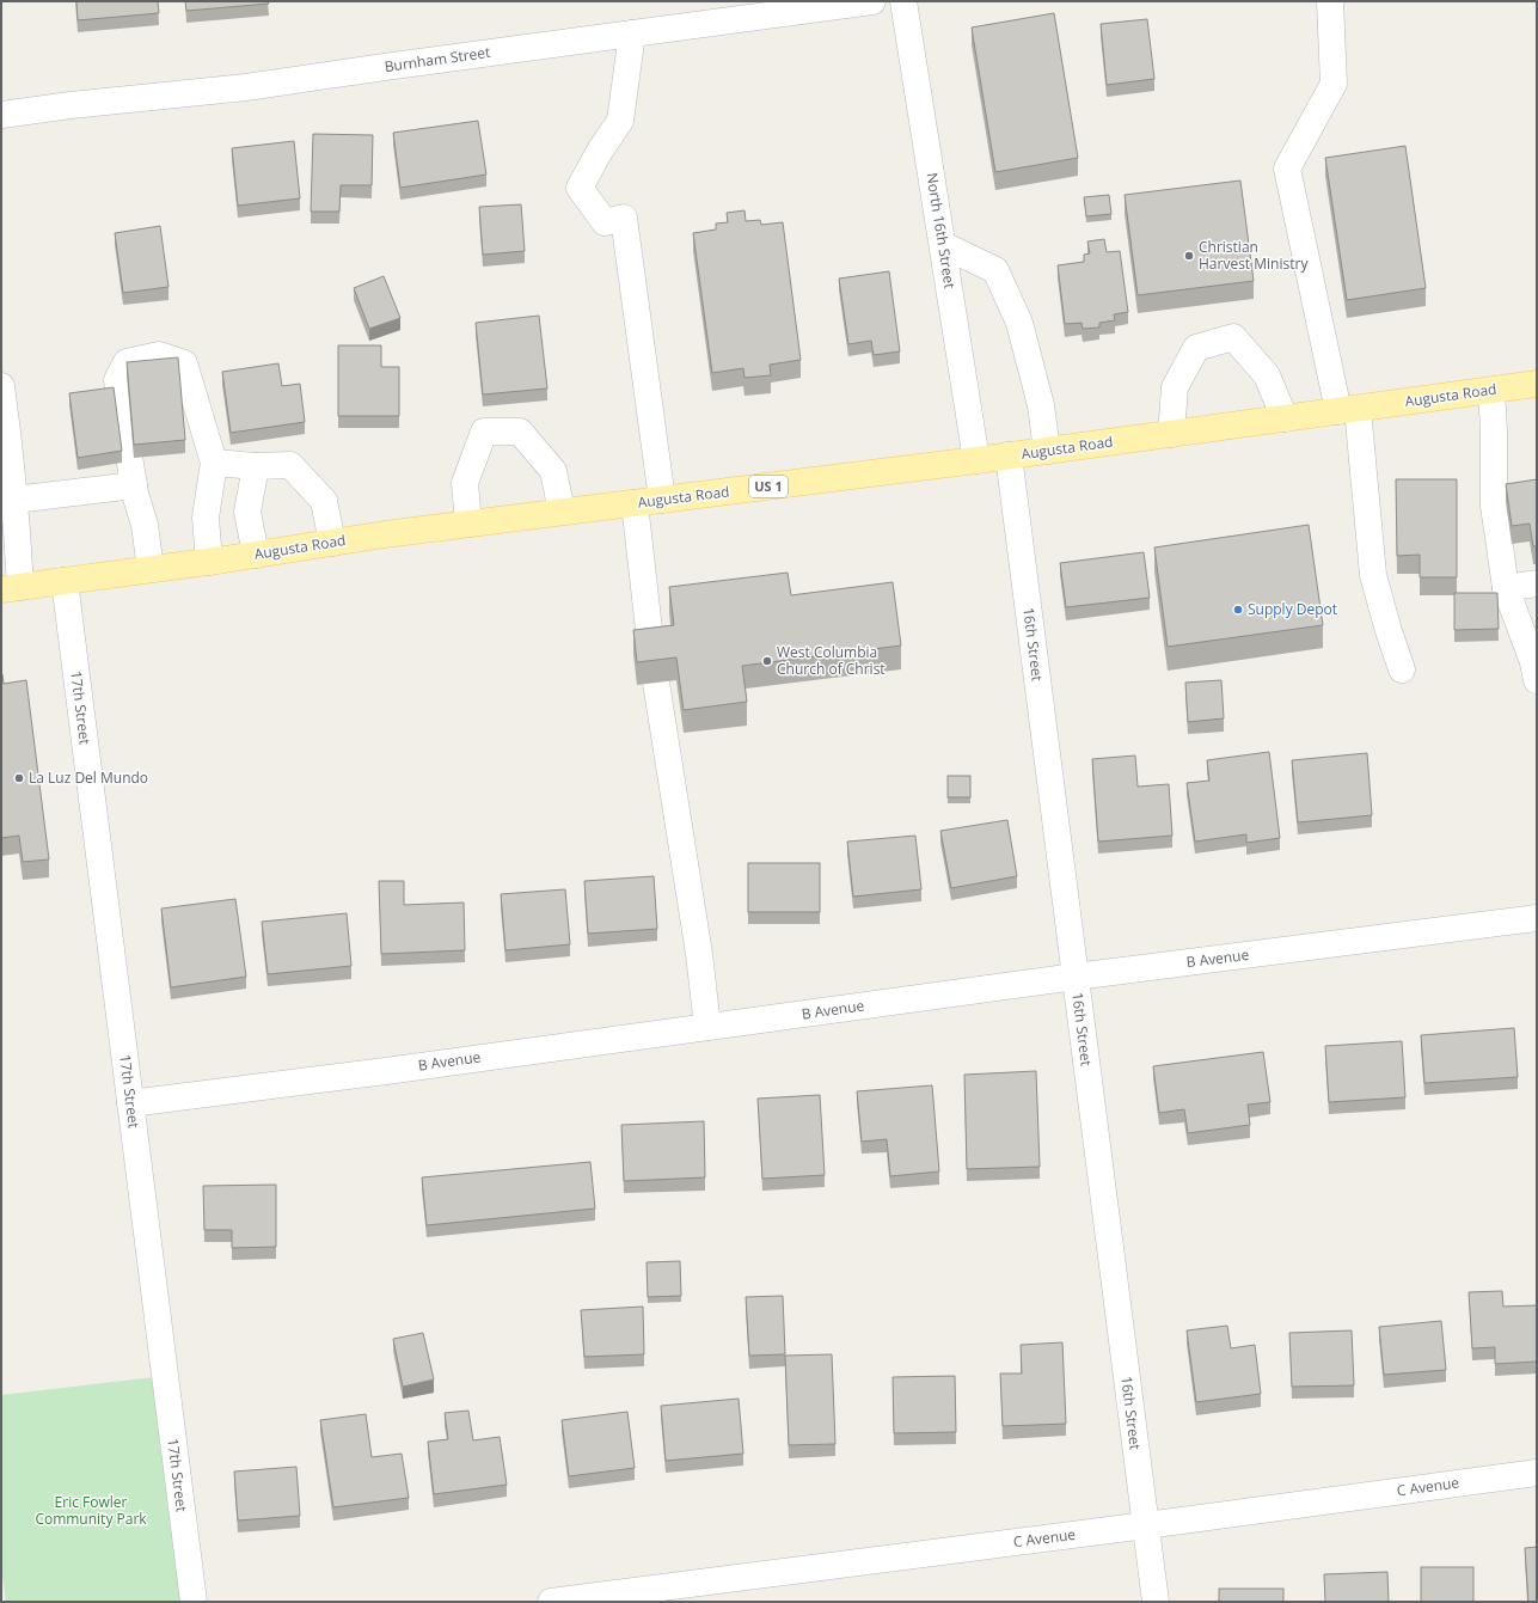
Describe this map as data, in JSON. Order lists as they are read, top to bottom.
{
  "streets": {
    "main road": ["Augusta Road", "US 1"],
    "street": [
      "Burnham Street",
      "North 16th Street",
      "16th Street",
      "17th Street",
      "B Avenue",
      "C Avenue"
    ]
  },
  "crossings": [
    ["North 16th Street", "Augusta Road"],
    ["Augusta Road", "16th Street"],
    ["Augusta Road", "17th Street"],
    ["16th Street", "B Avenue"],
    ["16th Street", "C Avenue"],
    ["17th Street", "B Avenue"]
  ],
  "parks": ["Eric Fowler Community Park"],
  "places": [
    "Christian Harvest Ministry",
    "Supply Depot",
    "West Columbia Church of Christ",
    "La Luz Del Mundo"
  ]
}
